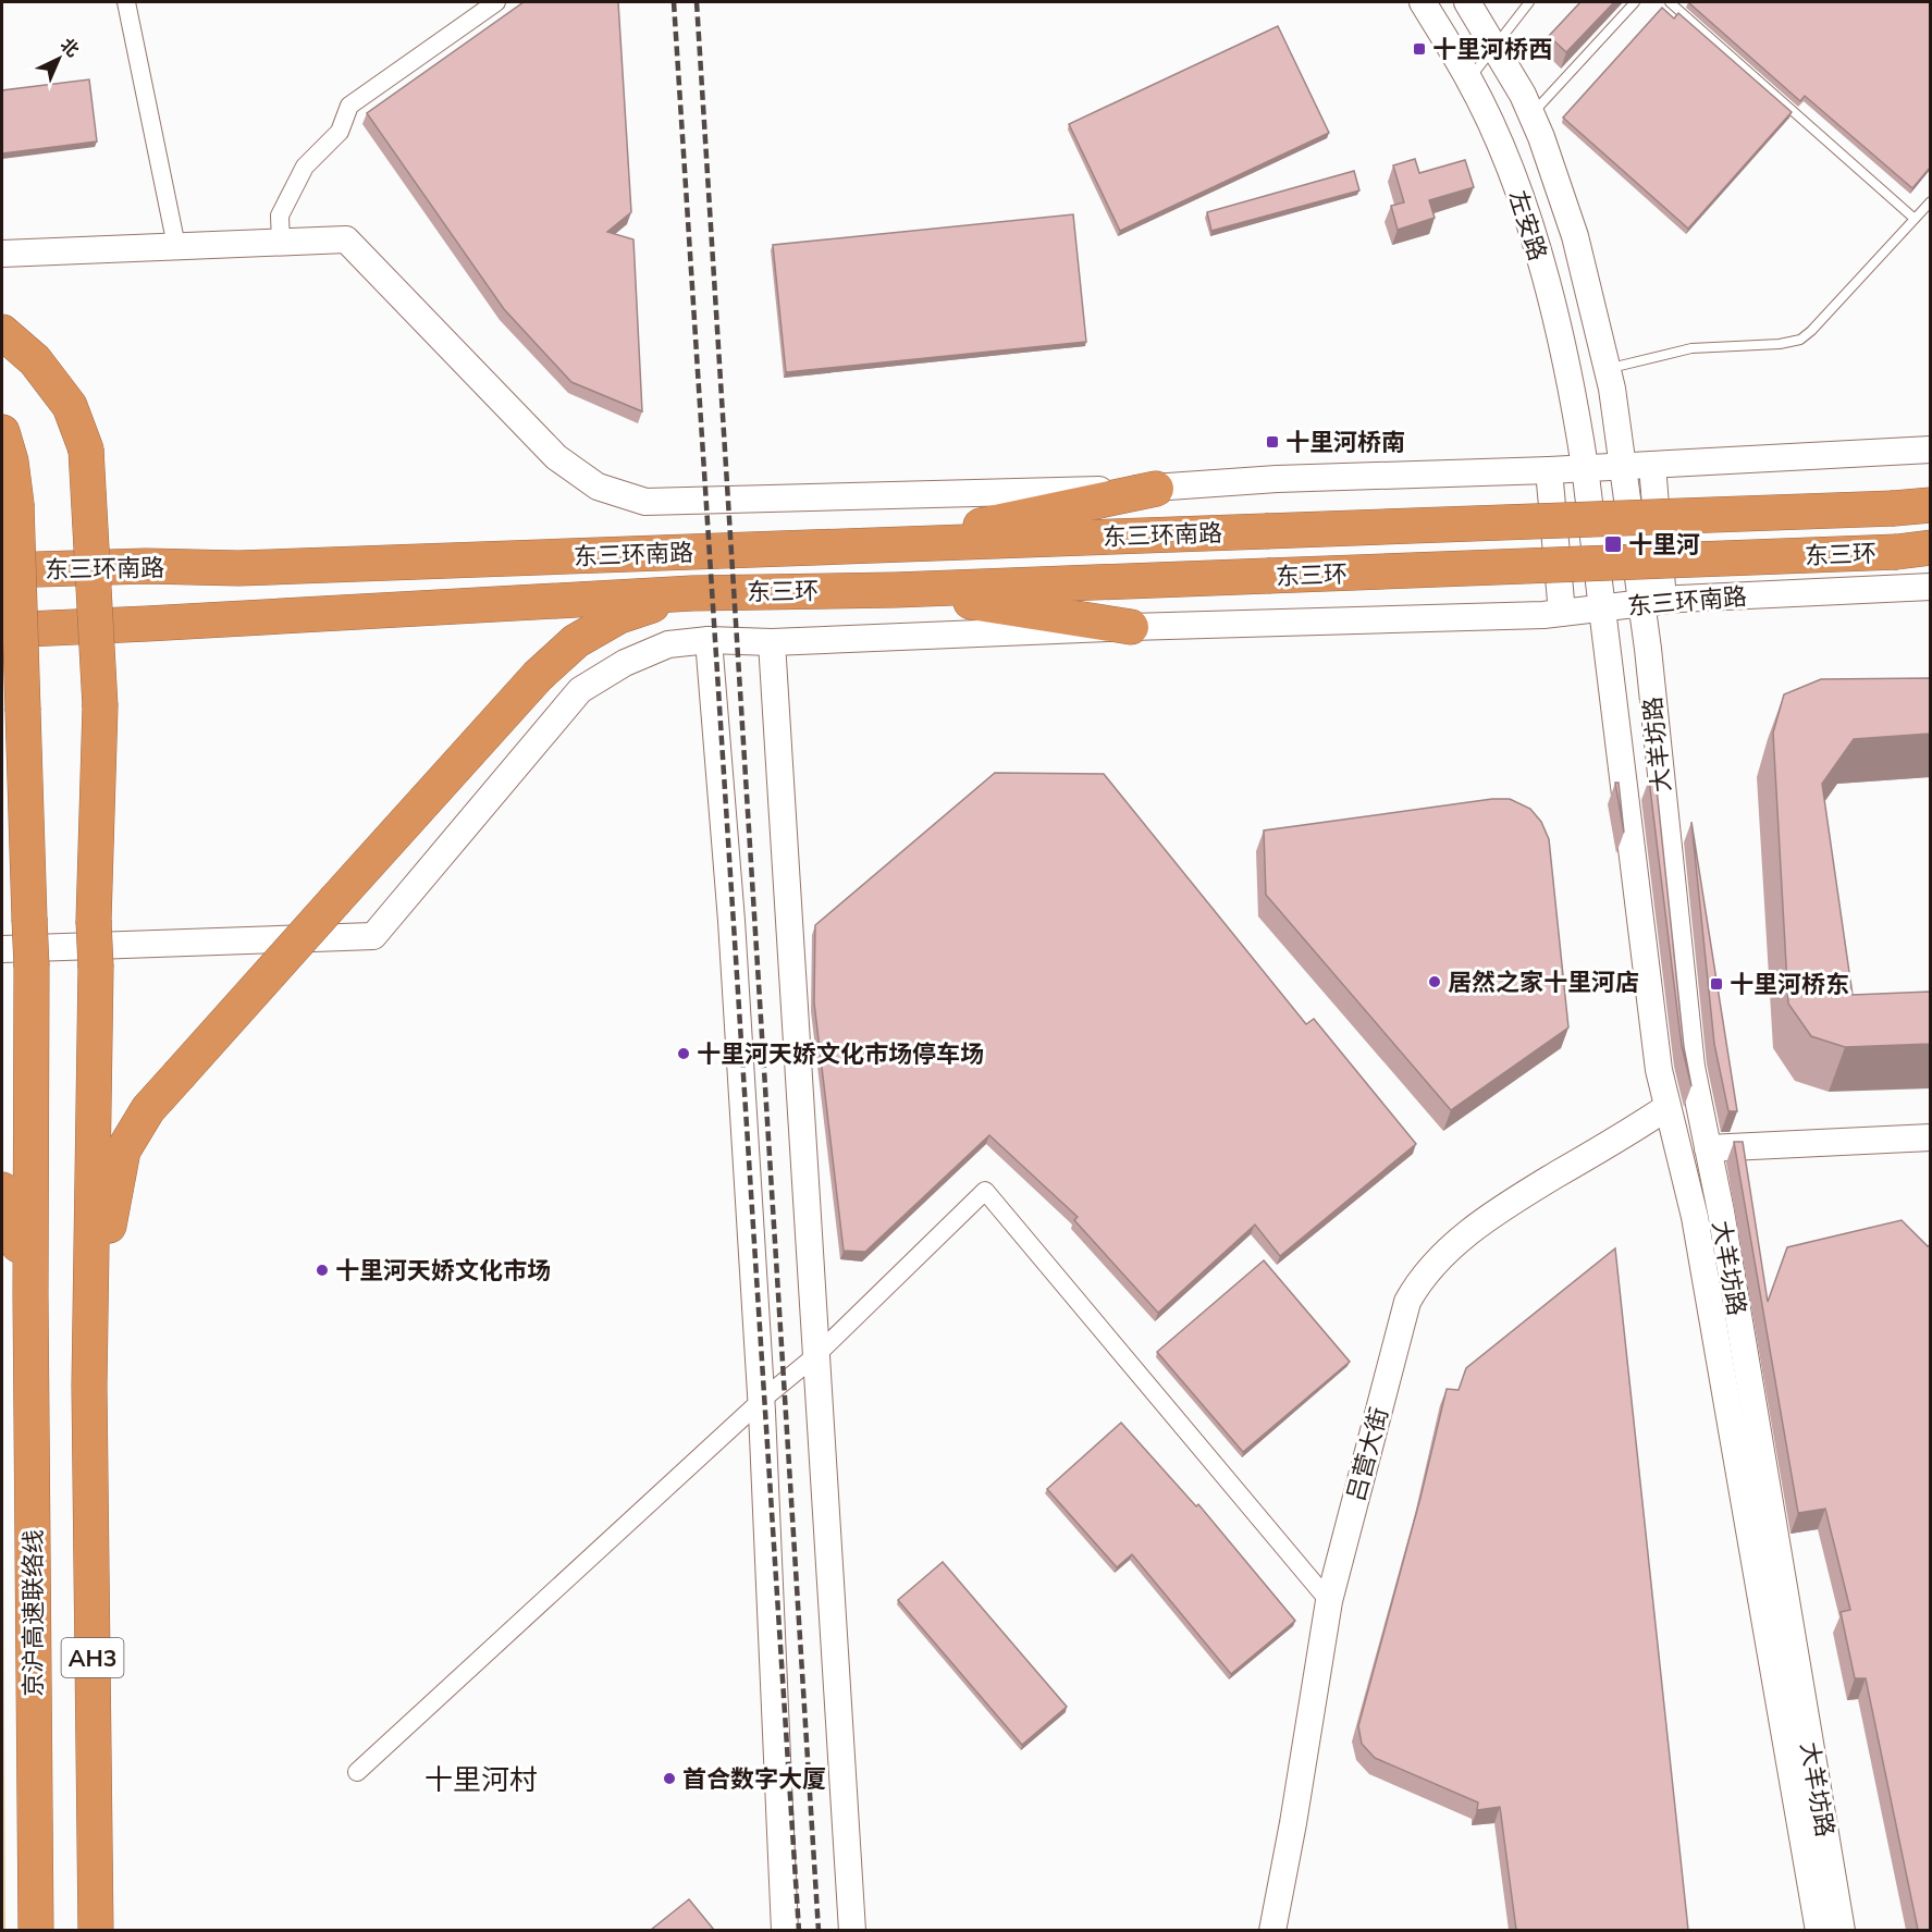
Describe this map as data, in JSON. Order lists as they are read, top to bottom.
{
  "streets": {
    "highway": [
      "东三环南路",
      "东三环",
      "京沪高速联络线",
      "AH3"
    ],
    "street": ["左安路", "大羊坊路", "吕营大街"]
  },
  "crossings": [
    ["左安路", "东三环南路"],
    ["左安路", "大羊坊路"],
    ["东三环南路", "东三环"],
    ["东三环南路", "大羊坊路"],
    ["大羊坊路", "吕营大街"]
  ],
  "districts": ["十里河村"],
  "places": {
    "transit": [
      "十里河桥西",
      "十里河桥南",
      "十里河",
      "十里河桥东"
    ],
    "other": [
      "居然之家十里河店",
      "十里河天娇文化市场停车场",
      "十里河天娇文化市场",
      "首合数字大厦"
    ]
  },
  "north": "top right"
}
